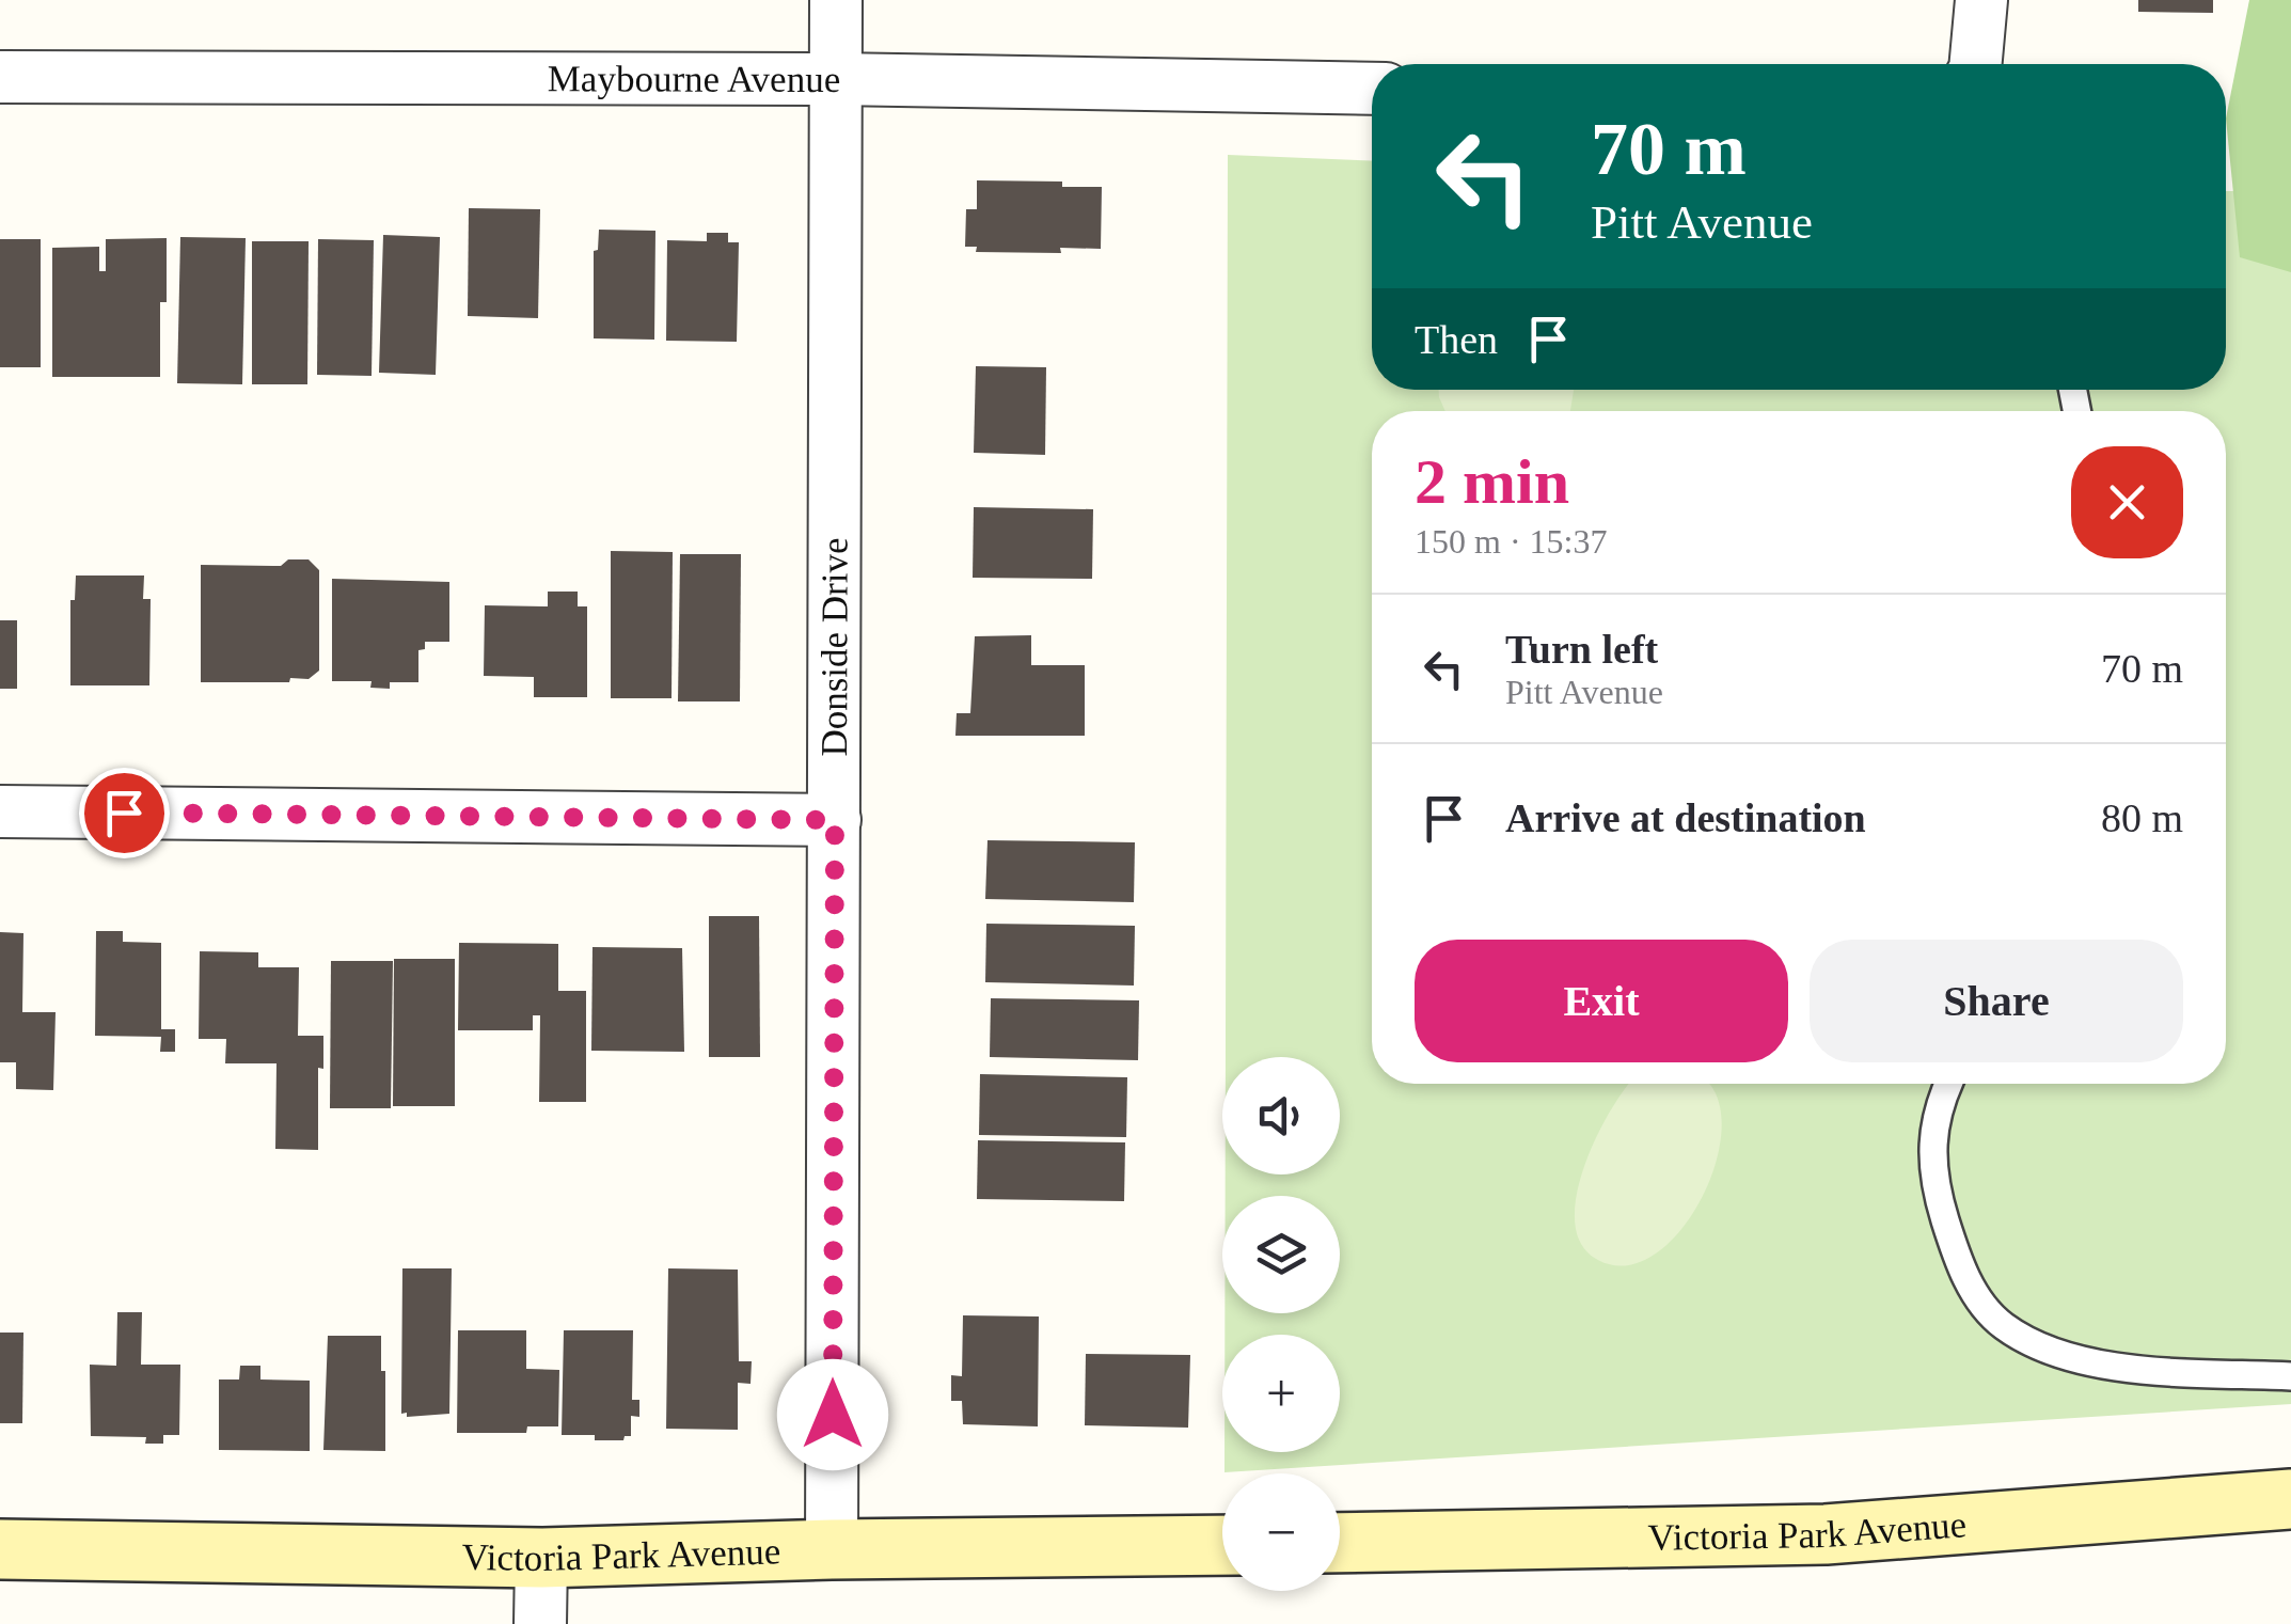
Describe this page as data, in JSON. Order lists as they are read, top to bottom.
{
  "streets": {
    "main road": ["Victoria Park Avenue"],
    "street": ["Maybourne Avenue", "Donside Drive"]
  },
  "crossings": [
    ["Maybourne Avenue", "Donside Drive"],
    ["Donside Drive", "Victoria Park Avenue"]
  ],
  "page": {
    "turn": ["70 m", "Pitt Avenue"],
    "then": "Then",
    "heading": ["2 min", "150 m · 15:37"],
    "list": [
      {
        "name": "Turn left",
        "note": "Pitt Avenue",
        "value": "70 m"
      },
      {
        "name": "Arrive at destination",
        "value": "80 m"
      }
    ],
    "buttons": ["Exit", "Share"],
    "map_buttons": ["+", "−"]
  }
}
